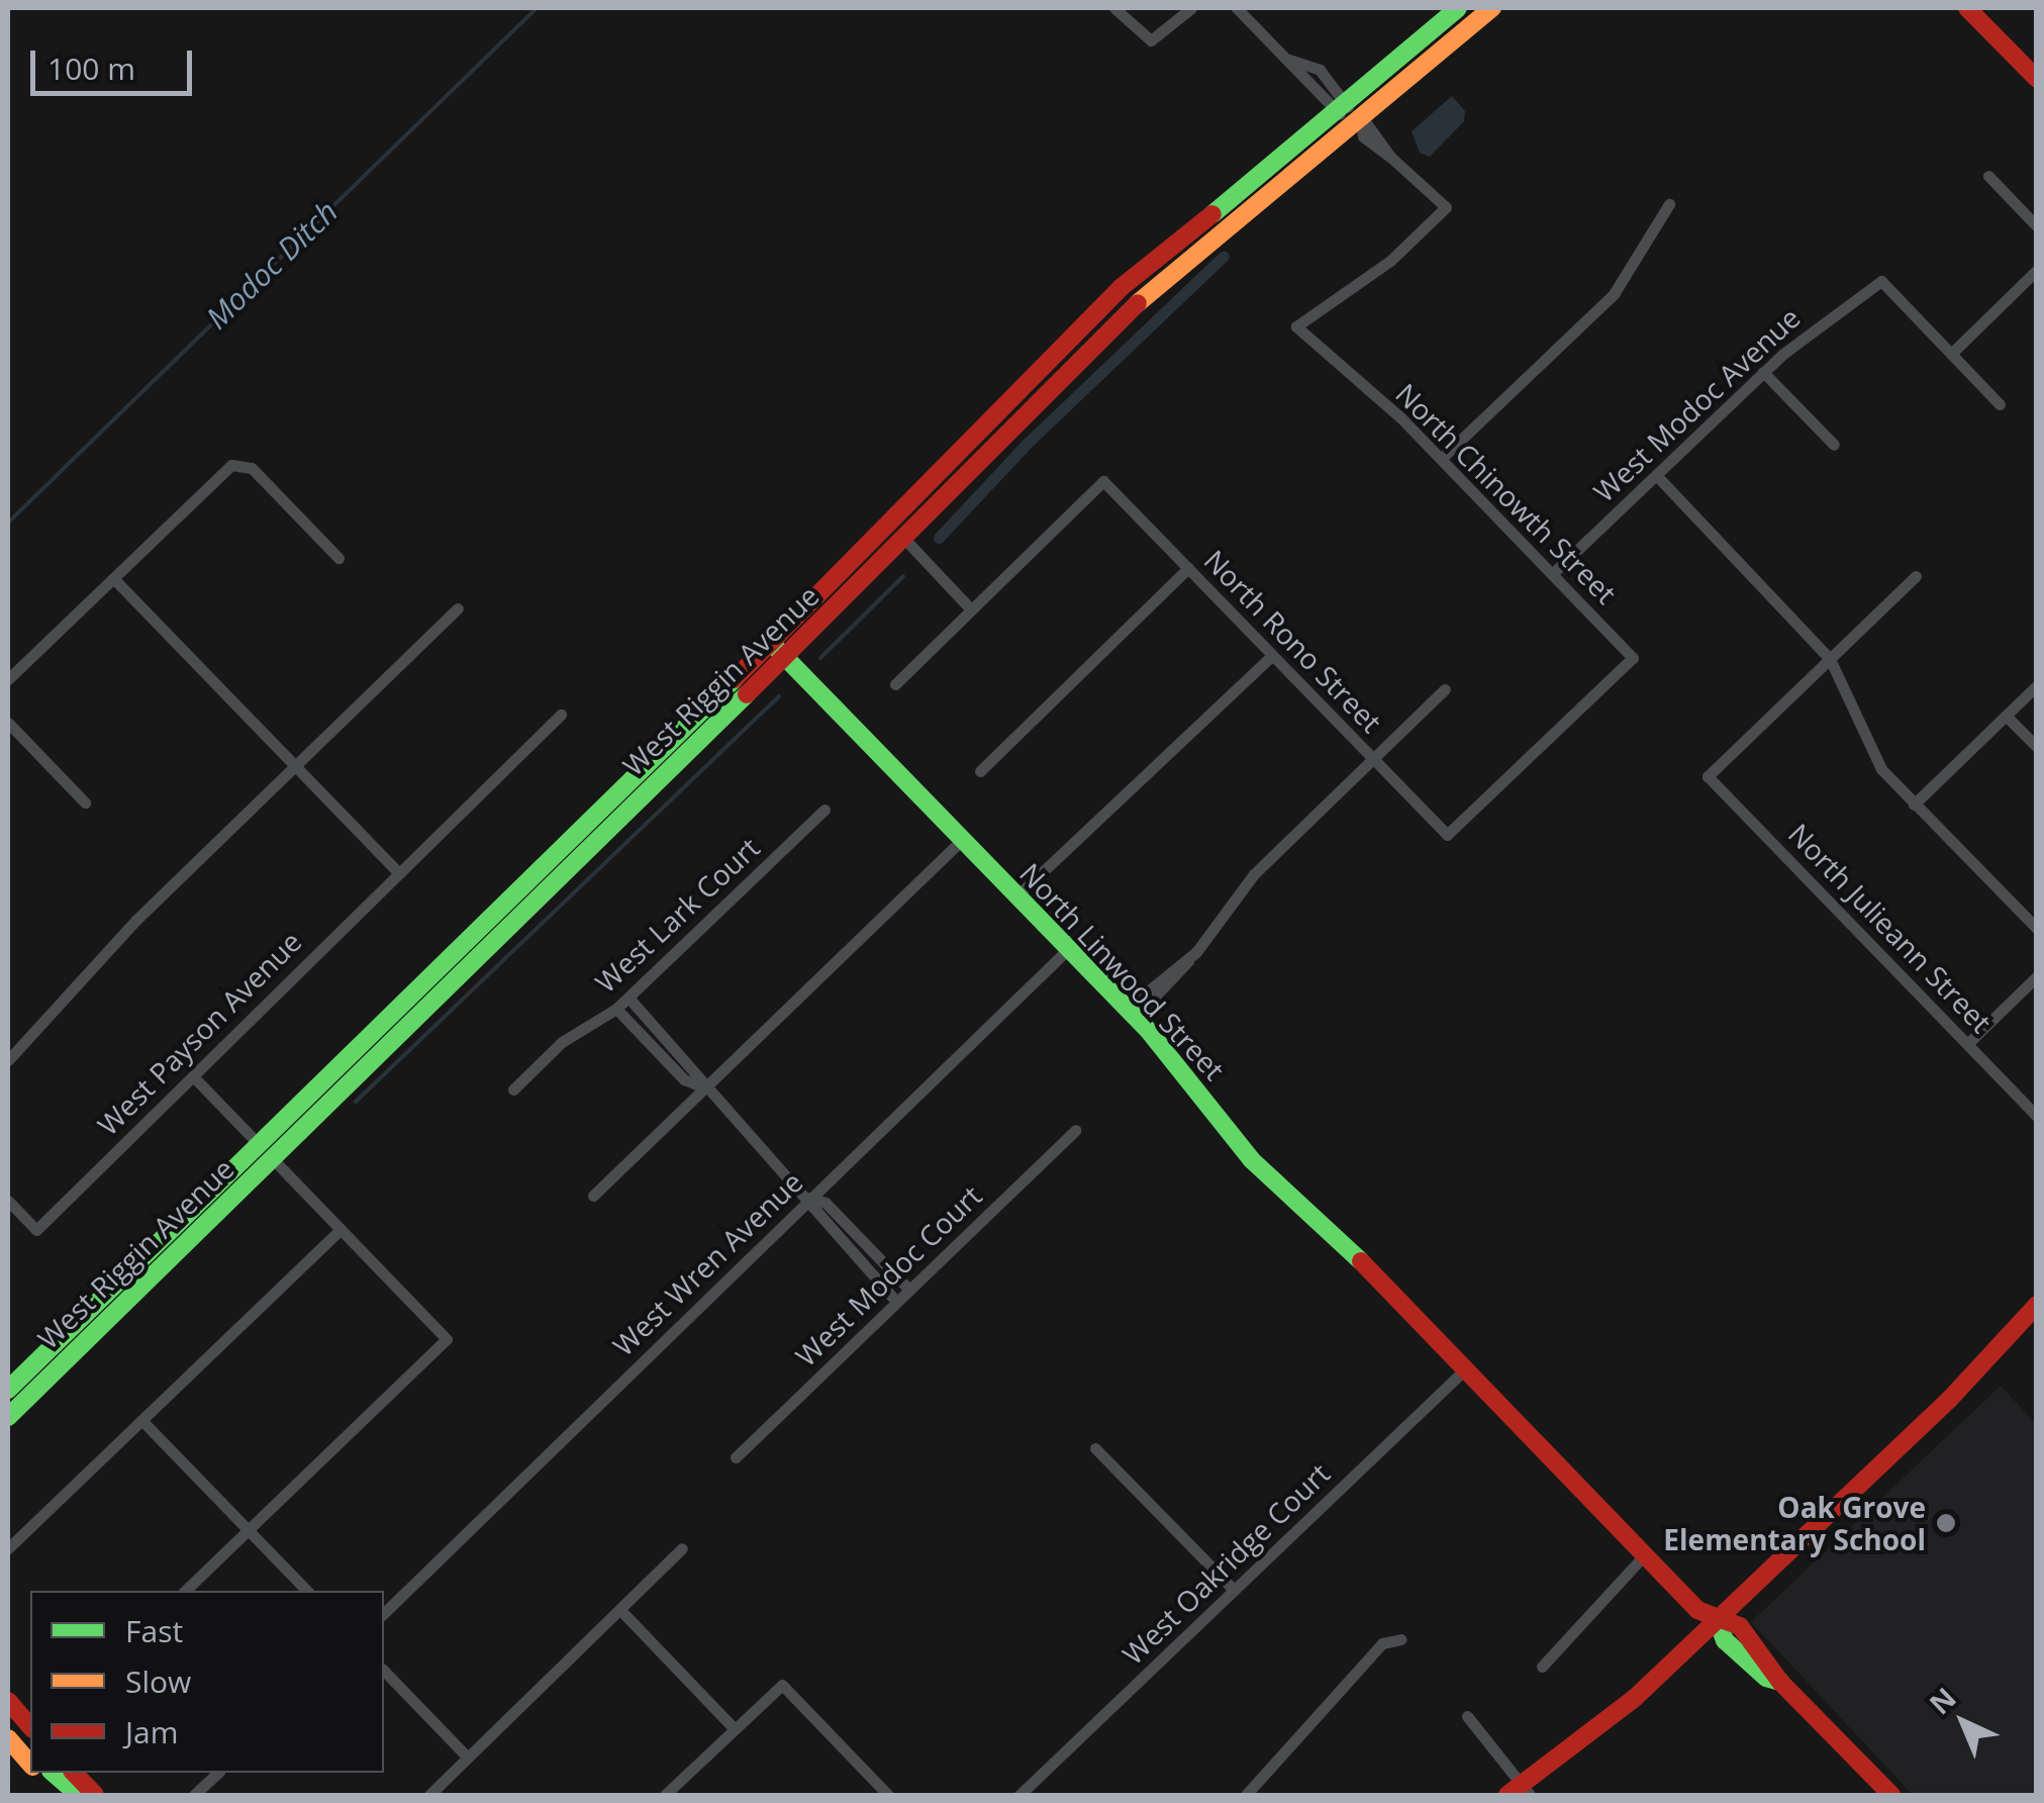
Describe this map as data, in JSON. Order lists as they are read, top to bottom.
{
  "streets": {
    "main road": ["West Riggin Avenue", "North Linwood Street"],
    "street": [
      "West Modoc Avenue",
      "North Chinowth Street",
      "North Rono Street",
      "West Lark Court",
      "North Julieann Street",
      "West Payson Avenue",
      "West Wren Avenue",
      "West Modoc Court",
      "West Oakridge Court"
    ]
  },
  "crossings": [
    ["West Modoc Avenue", "North Chinowth Street"],
    ["North Chinowth Street", "North Rono Street"],
    ["North Chinowth Street", "West Riggin Avenue"],
    ["West Riggin Avenue", "North Linwood Street"],
    ["North Linwood Street", "West Wren Avenue"],
    ["North Linwood Street", "West Oakridge Court"]
  ],
  "water": ["Modoc Ditch"],
  "places": ["Oak Grove Elementary School"],
  "legend": ["Fast", "Slow", "Jam"],
  "scale_bar": "100 m",
  "north": "top left"
}
